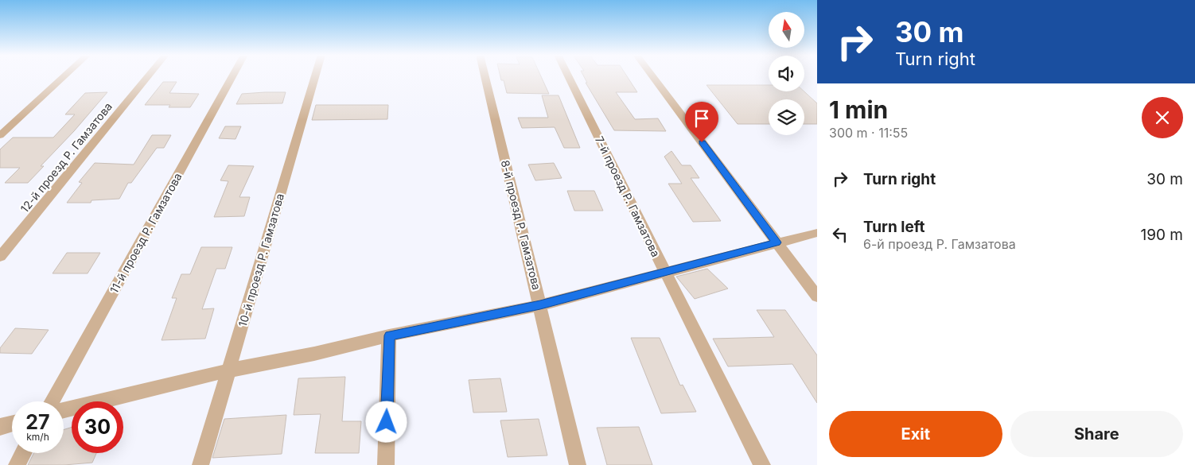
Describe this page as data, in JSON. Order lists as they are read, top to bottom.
{
  "streets": {
    "street": [
      "12-й проезд Р. Гамзатова",
      "7-й проезд Р. Гамзатова",
      "8-й проезд Р. Гамзатова",
      "11-й проезд Р. Гамзатова",
      "10-й проезд Р. Гамзатова"
    ]
  },
  "north": "top",
  "page": {
    "turn": ["30 m", "Turn right"],
    "heading": ["1 min", "300 m · 11:55"],
    "list": [
      {
        "name": "Turn right",
        "value": "30 m"
      },
      {
        "name": "Turn left",
        "note": "6-й проезд Р. Гамзатова",
        "value": "190 m"
      }
    ],
    "speed": "27 km/h",
    "limit": "30",
    "buttons": ["Exit", "Share"]
  }
}
